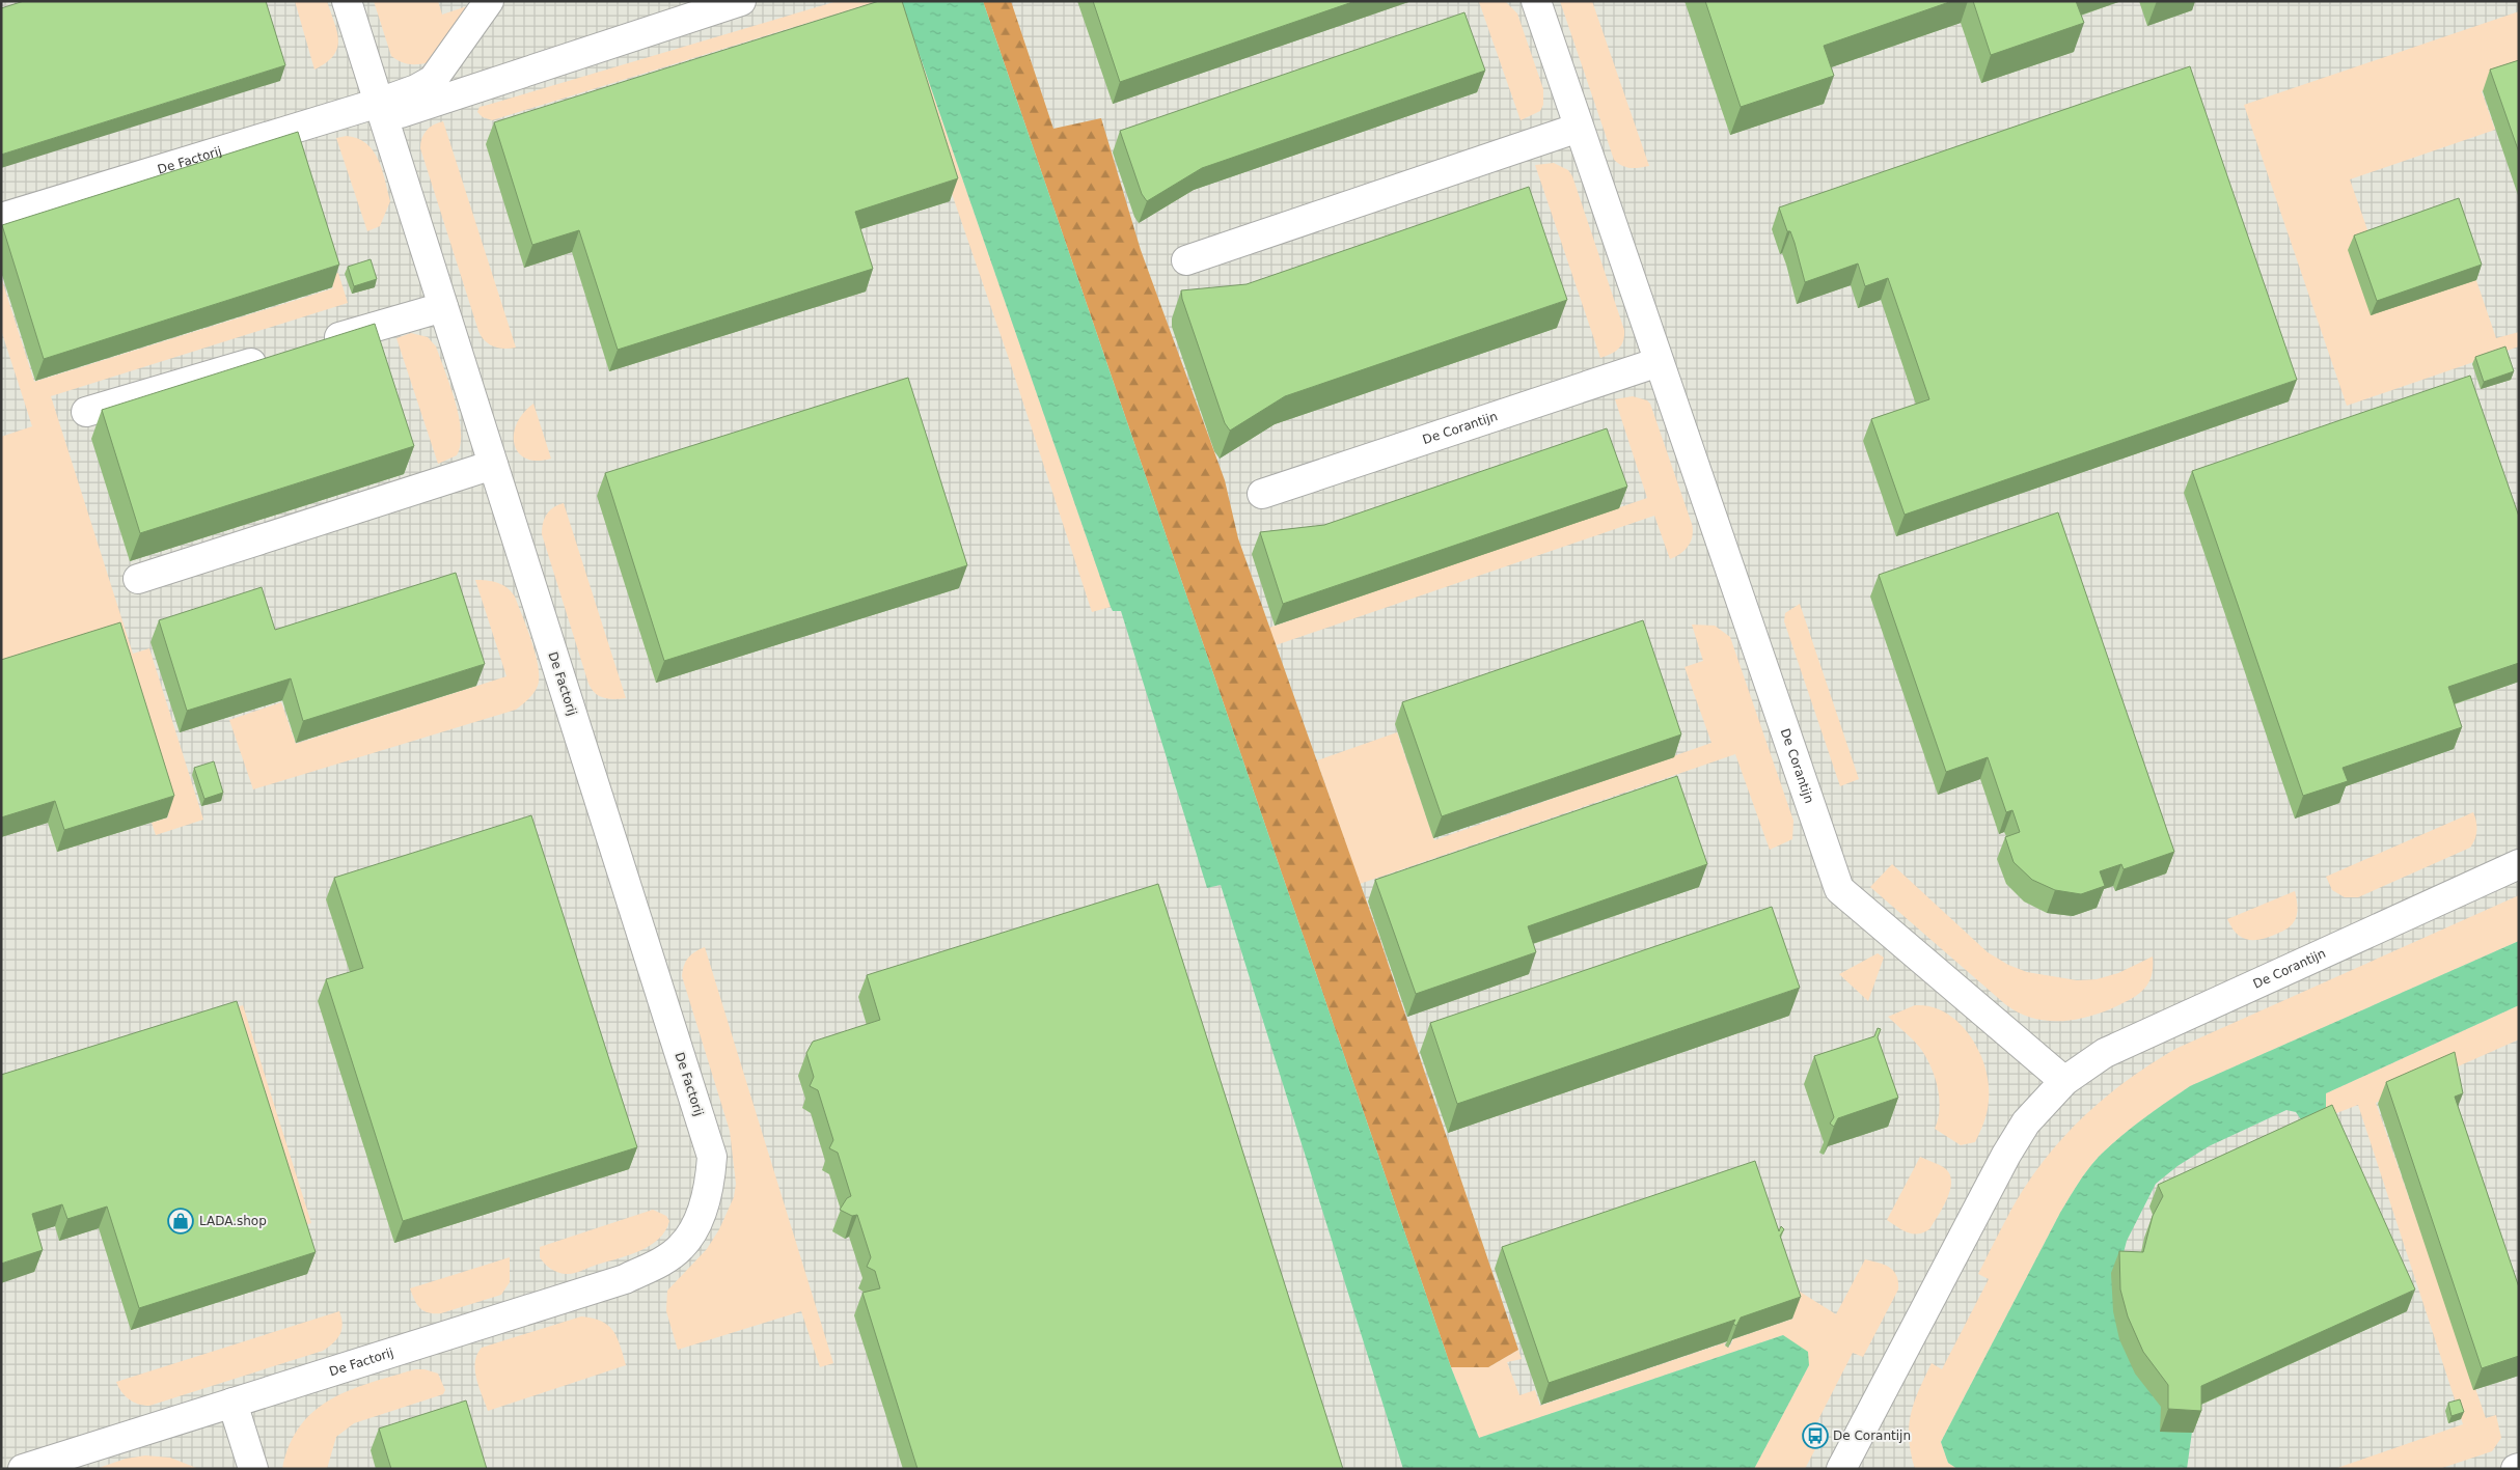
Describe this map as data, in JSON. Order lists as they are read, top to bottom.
{
  "streets": {
    "street": ["De Factorij", "De Corantijn"]
  },
  "places": {
    "shop": ["LADA.shop"],
    "bus stop": ["De Corantijn"]
  }
}
